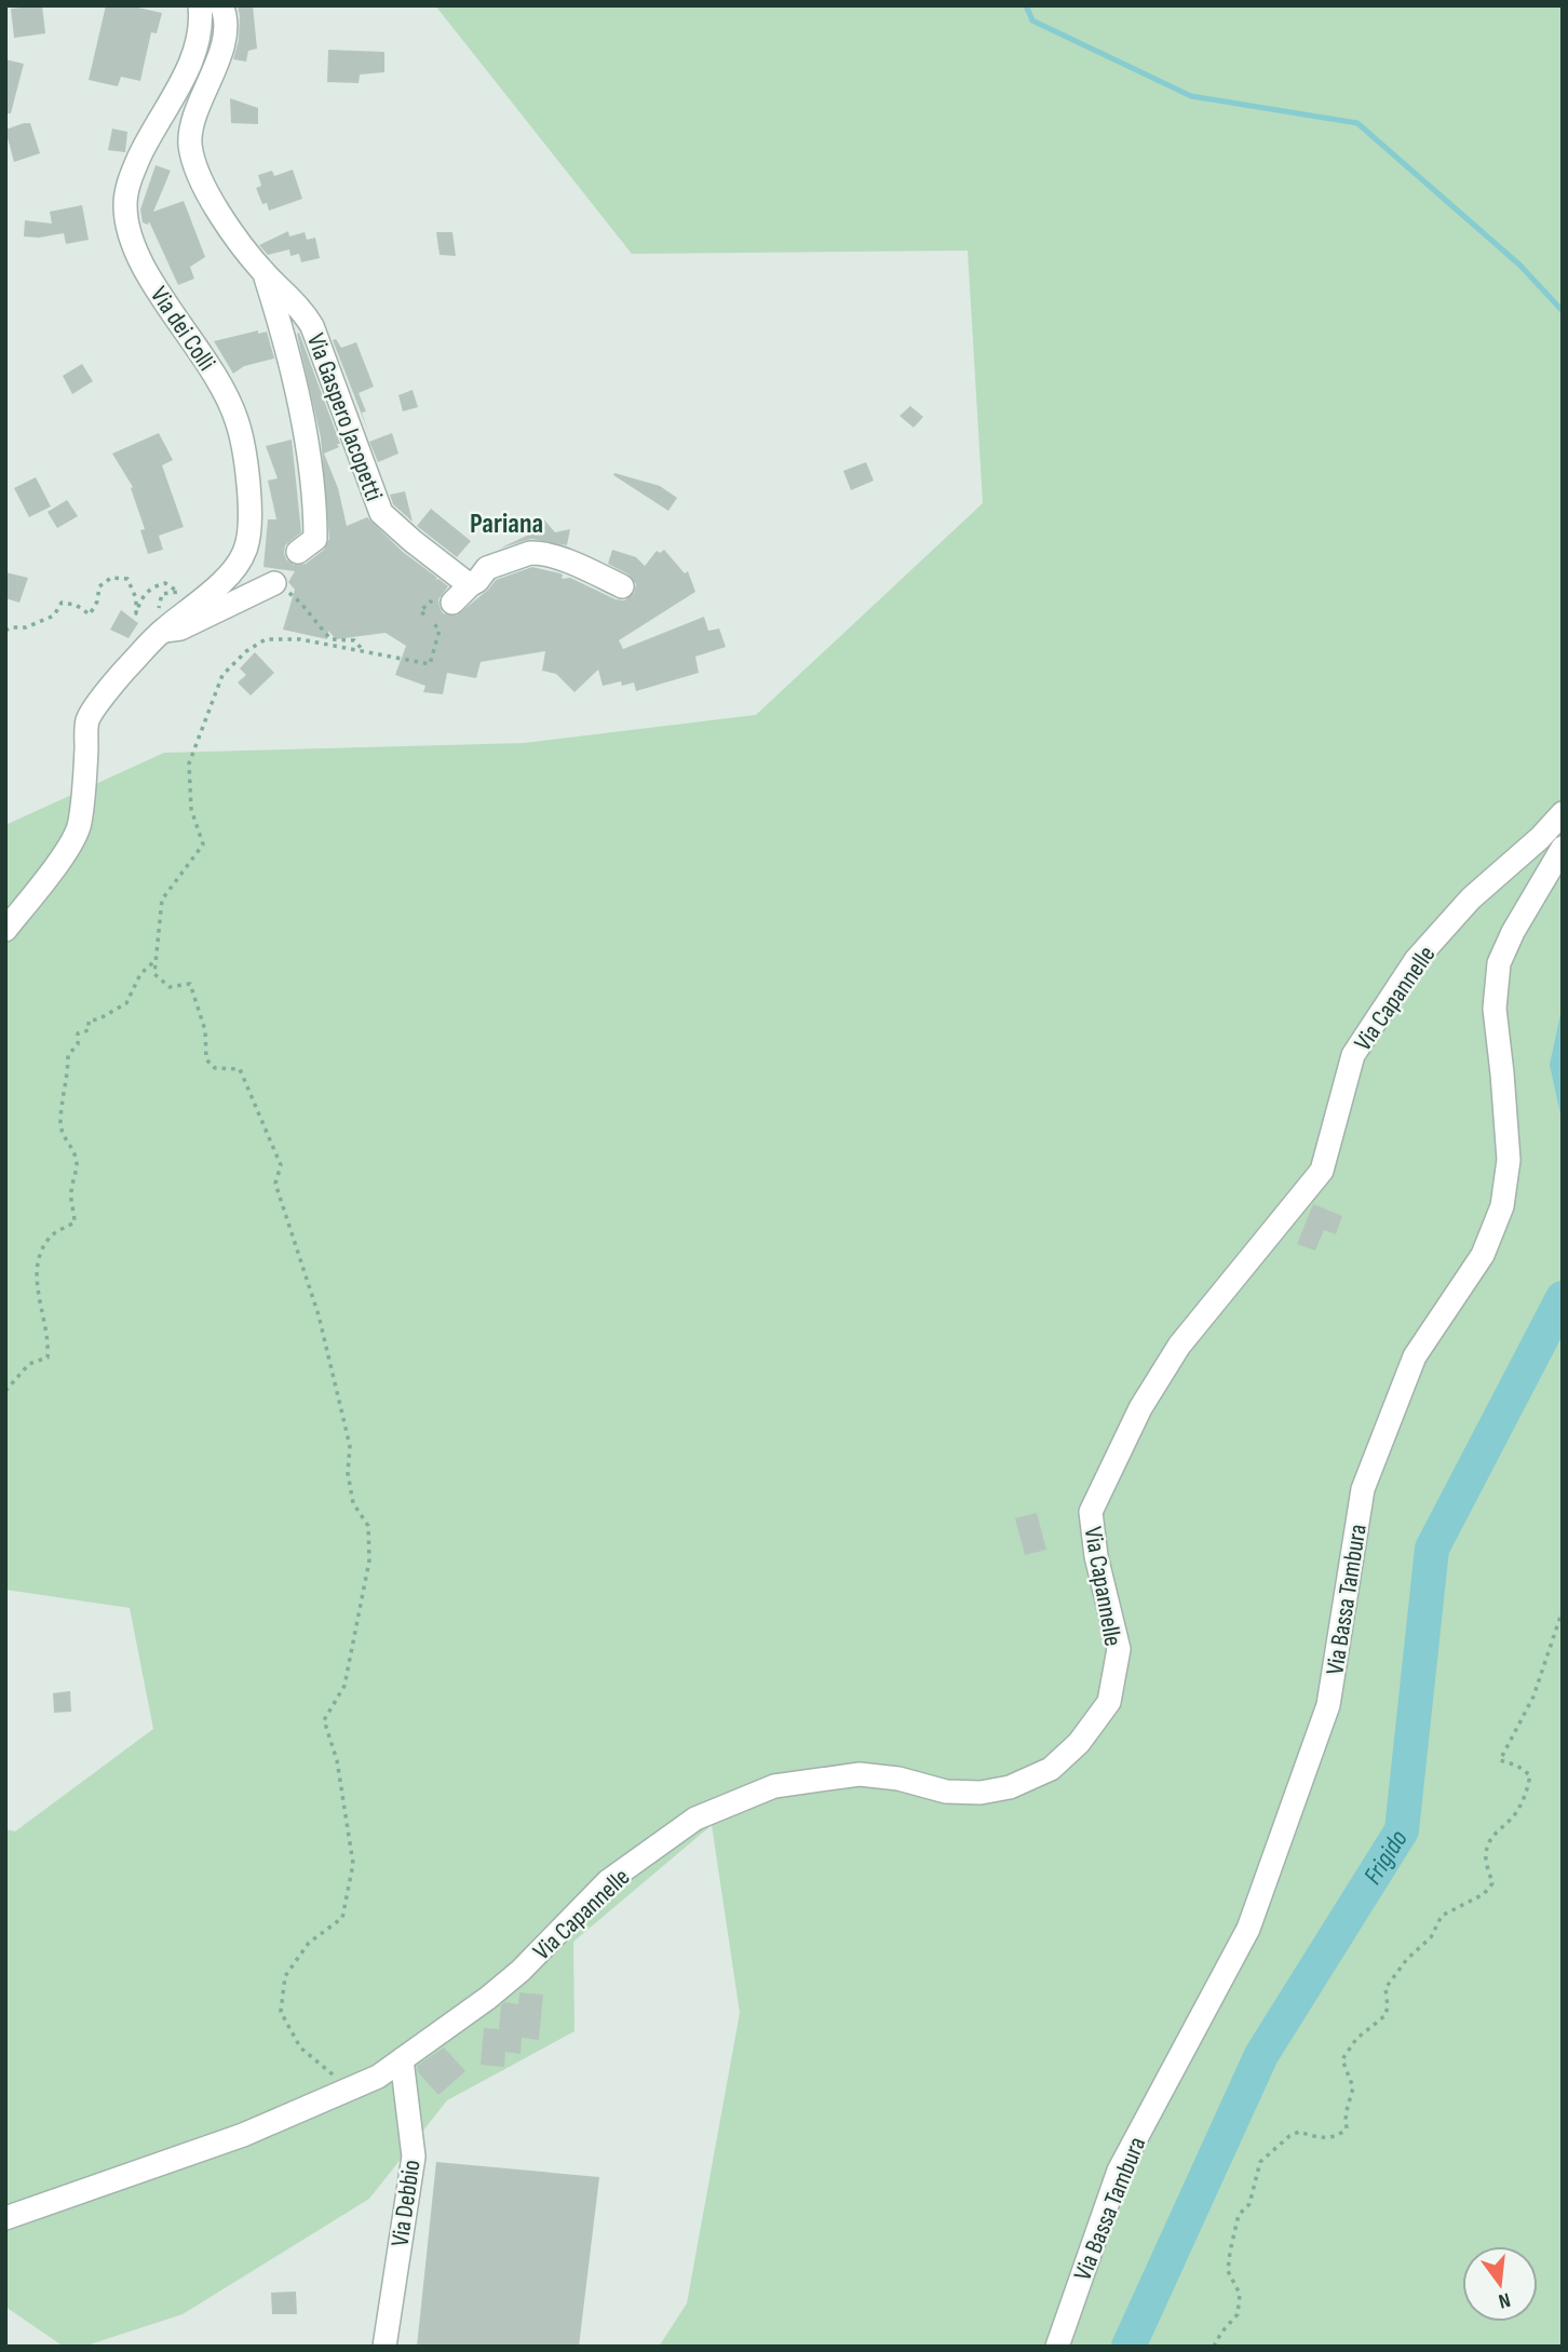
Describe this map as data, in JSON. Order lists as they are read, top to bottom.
{
  "streets": {
    "street": [
      "Via dei Colli",
      "Via Gaspero Jacopetti",
      "Via Capannelle",
      "Via Bassa Tambura",
      "Via Debbio"
    ]
  },
  "crossings": [
    ["Via Capannelle", "Via Debbio"]
  ],
  "districts": ["Pariana"],
  "water": ["Frigido"],
  "north": "bottom"
}
